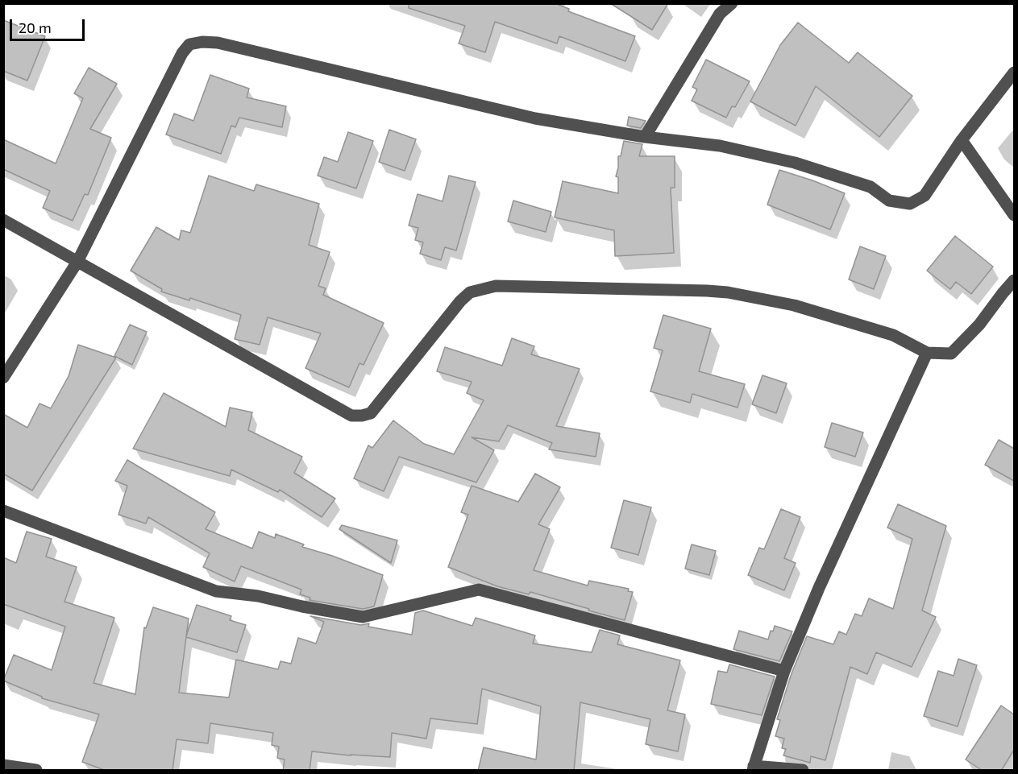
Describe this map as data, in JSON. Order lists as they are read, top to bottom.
{
  "scale_bar": "20 m"
}
